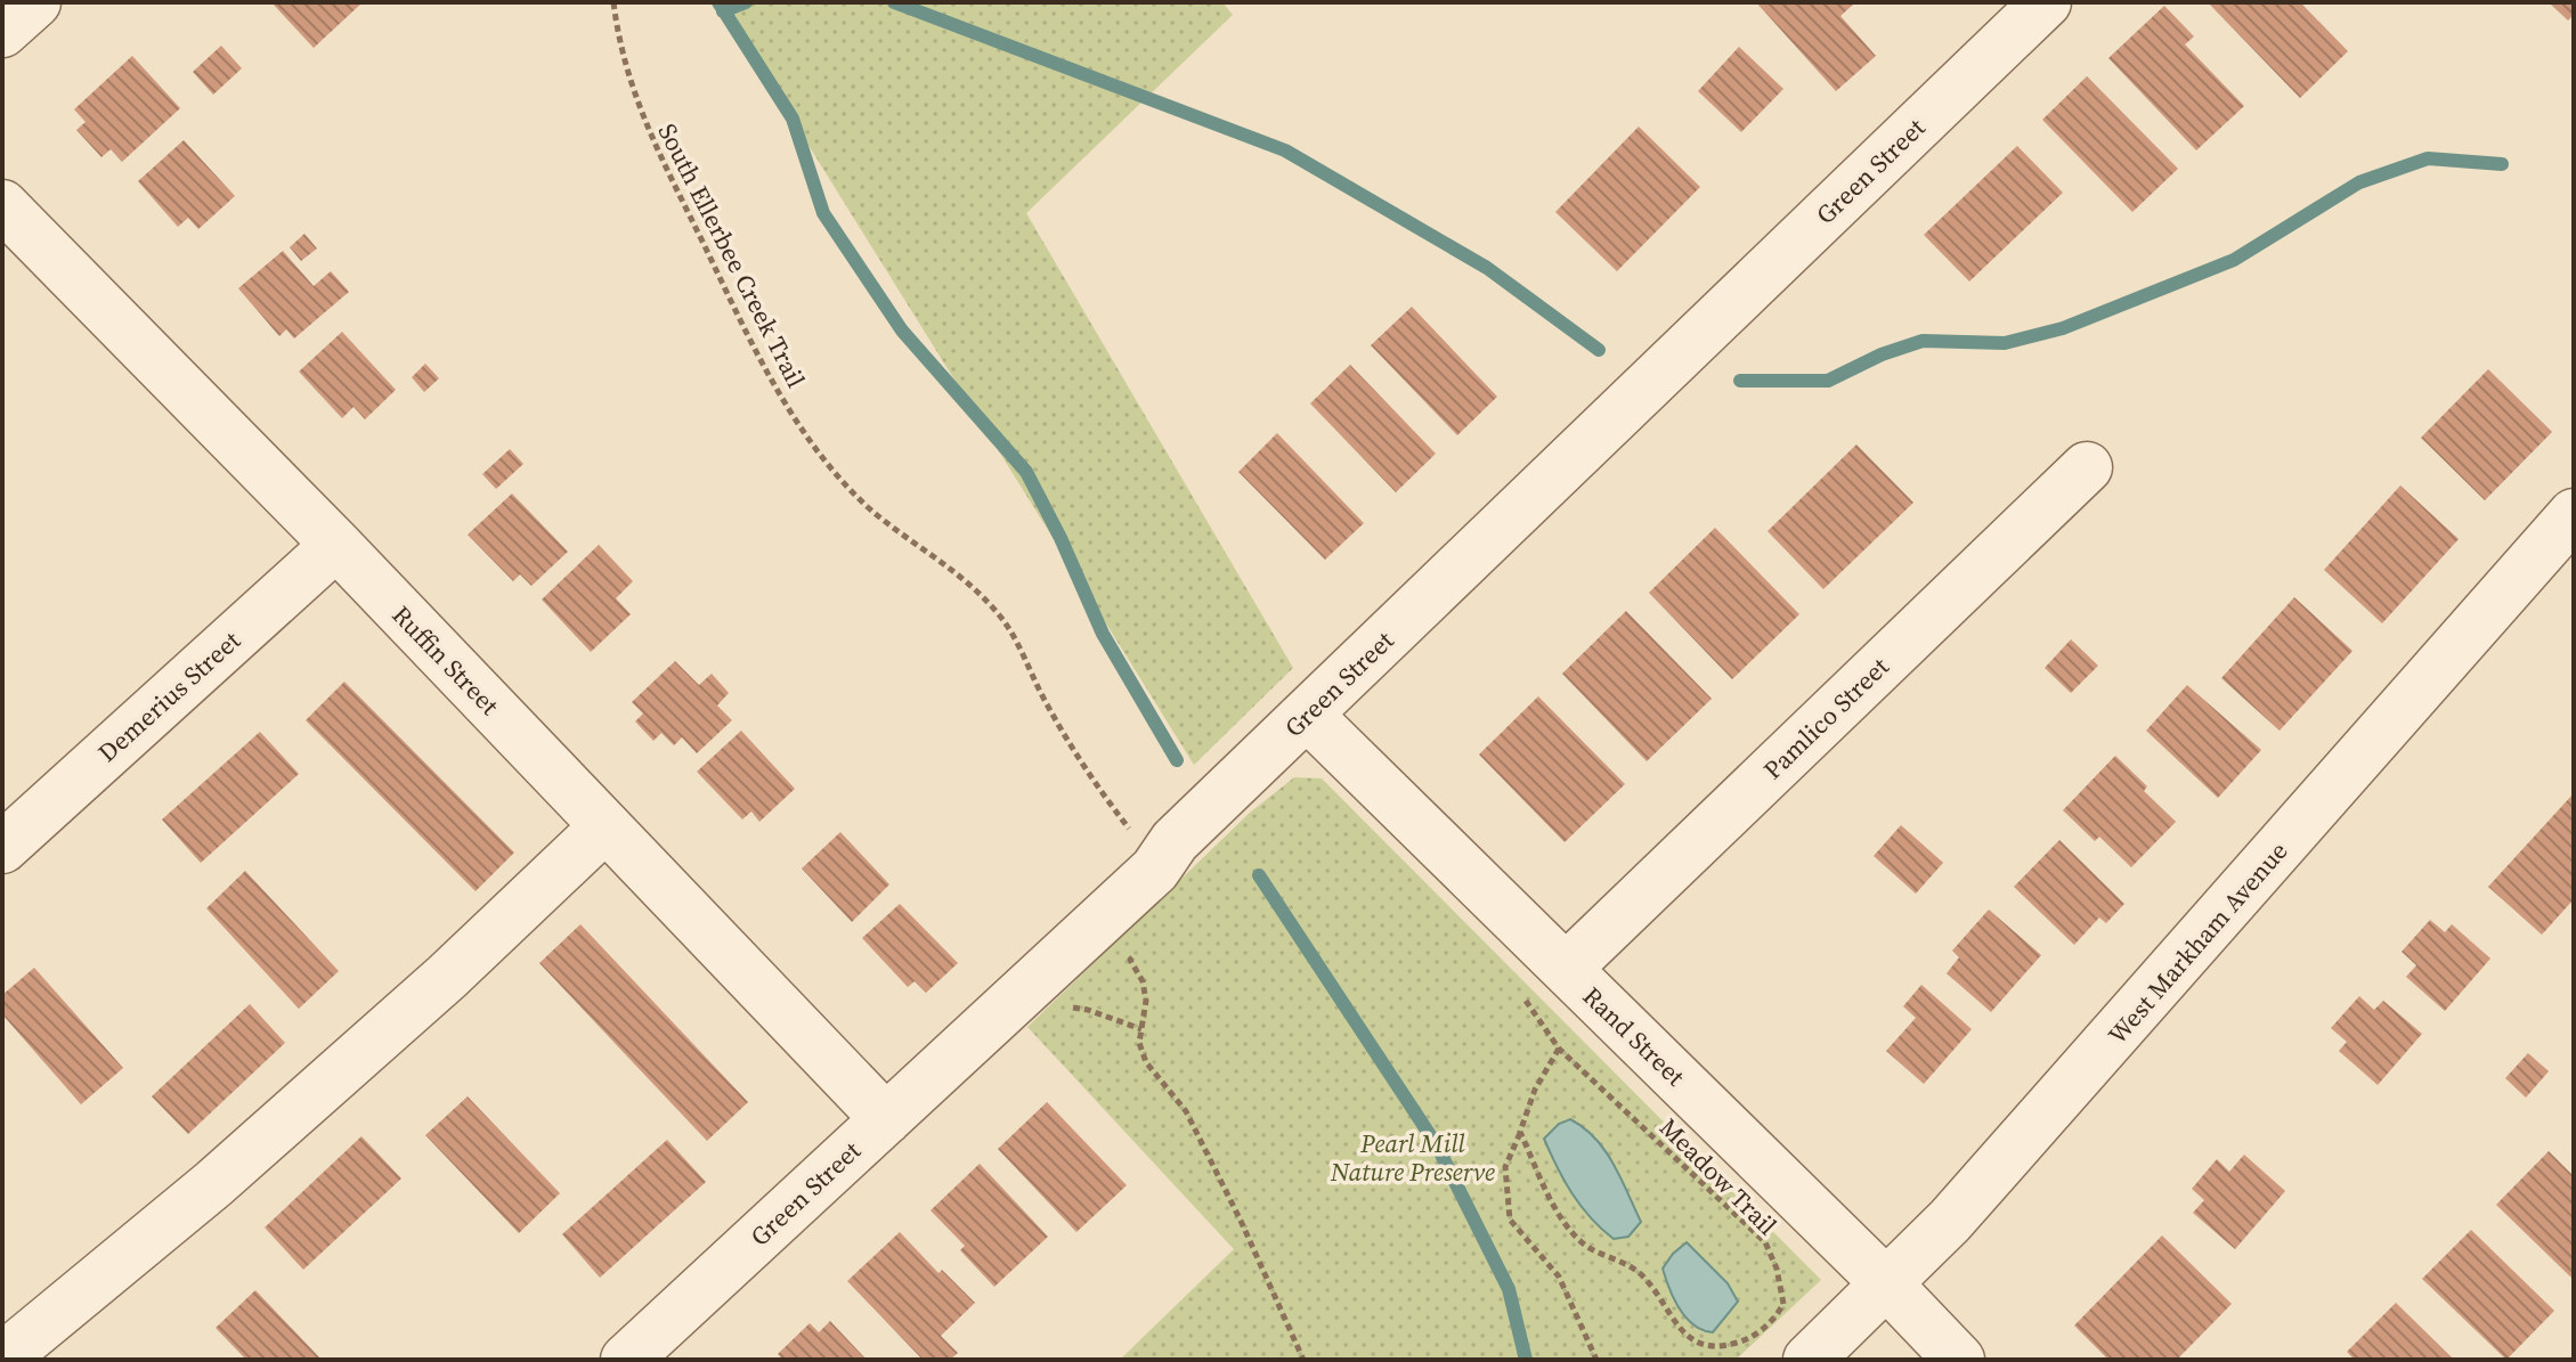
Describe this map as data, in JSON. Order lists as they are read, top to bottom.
{
  "streets": {
    "street": [
      "Green Street",
      "Ruffin Street",
      "Demerius Street",
      "Pamlico Street",
      "West Markham Avenue",
      "Rand Street"
    ],
    "path": ["South Ellerbee Creek Trail", "Meadow Trail"]
  },
  "crossings": [
    ["Green Street", "Ruffin Street"],
    ["Green Street", "Rand Street"],
    ["Ruffin Street", "Demerius Street"],
    ["Pamlico Street", "Rand Street"],
    ["West Markham Avenue", "Rand Street"]
  ],
  "parks": ["Pearl Mill Nature Preserve"]
}
